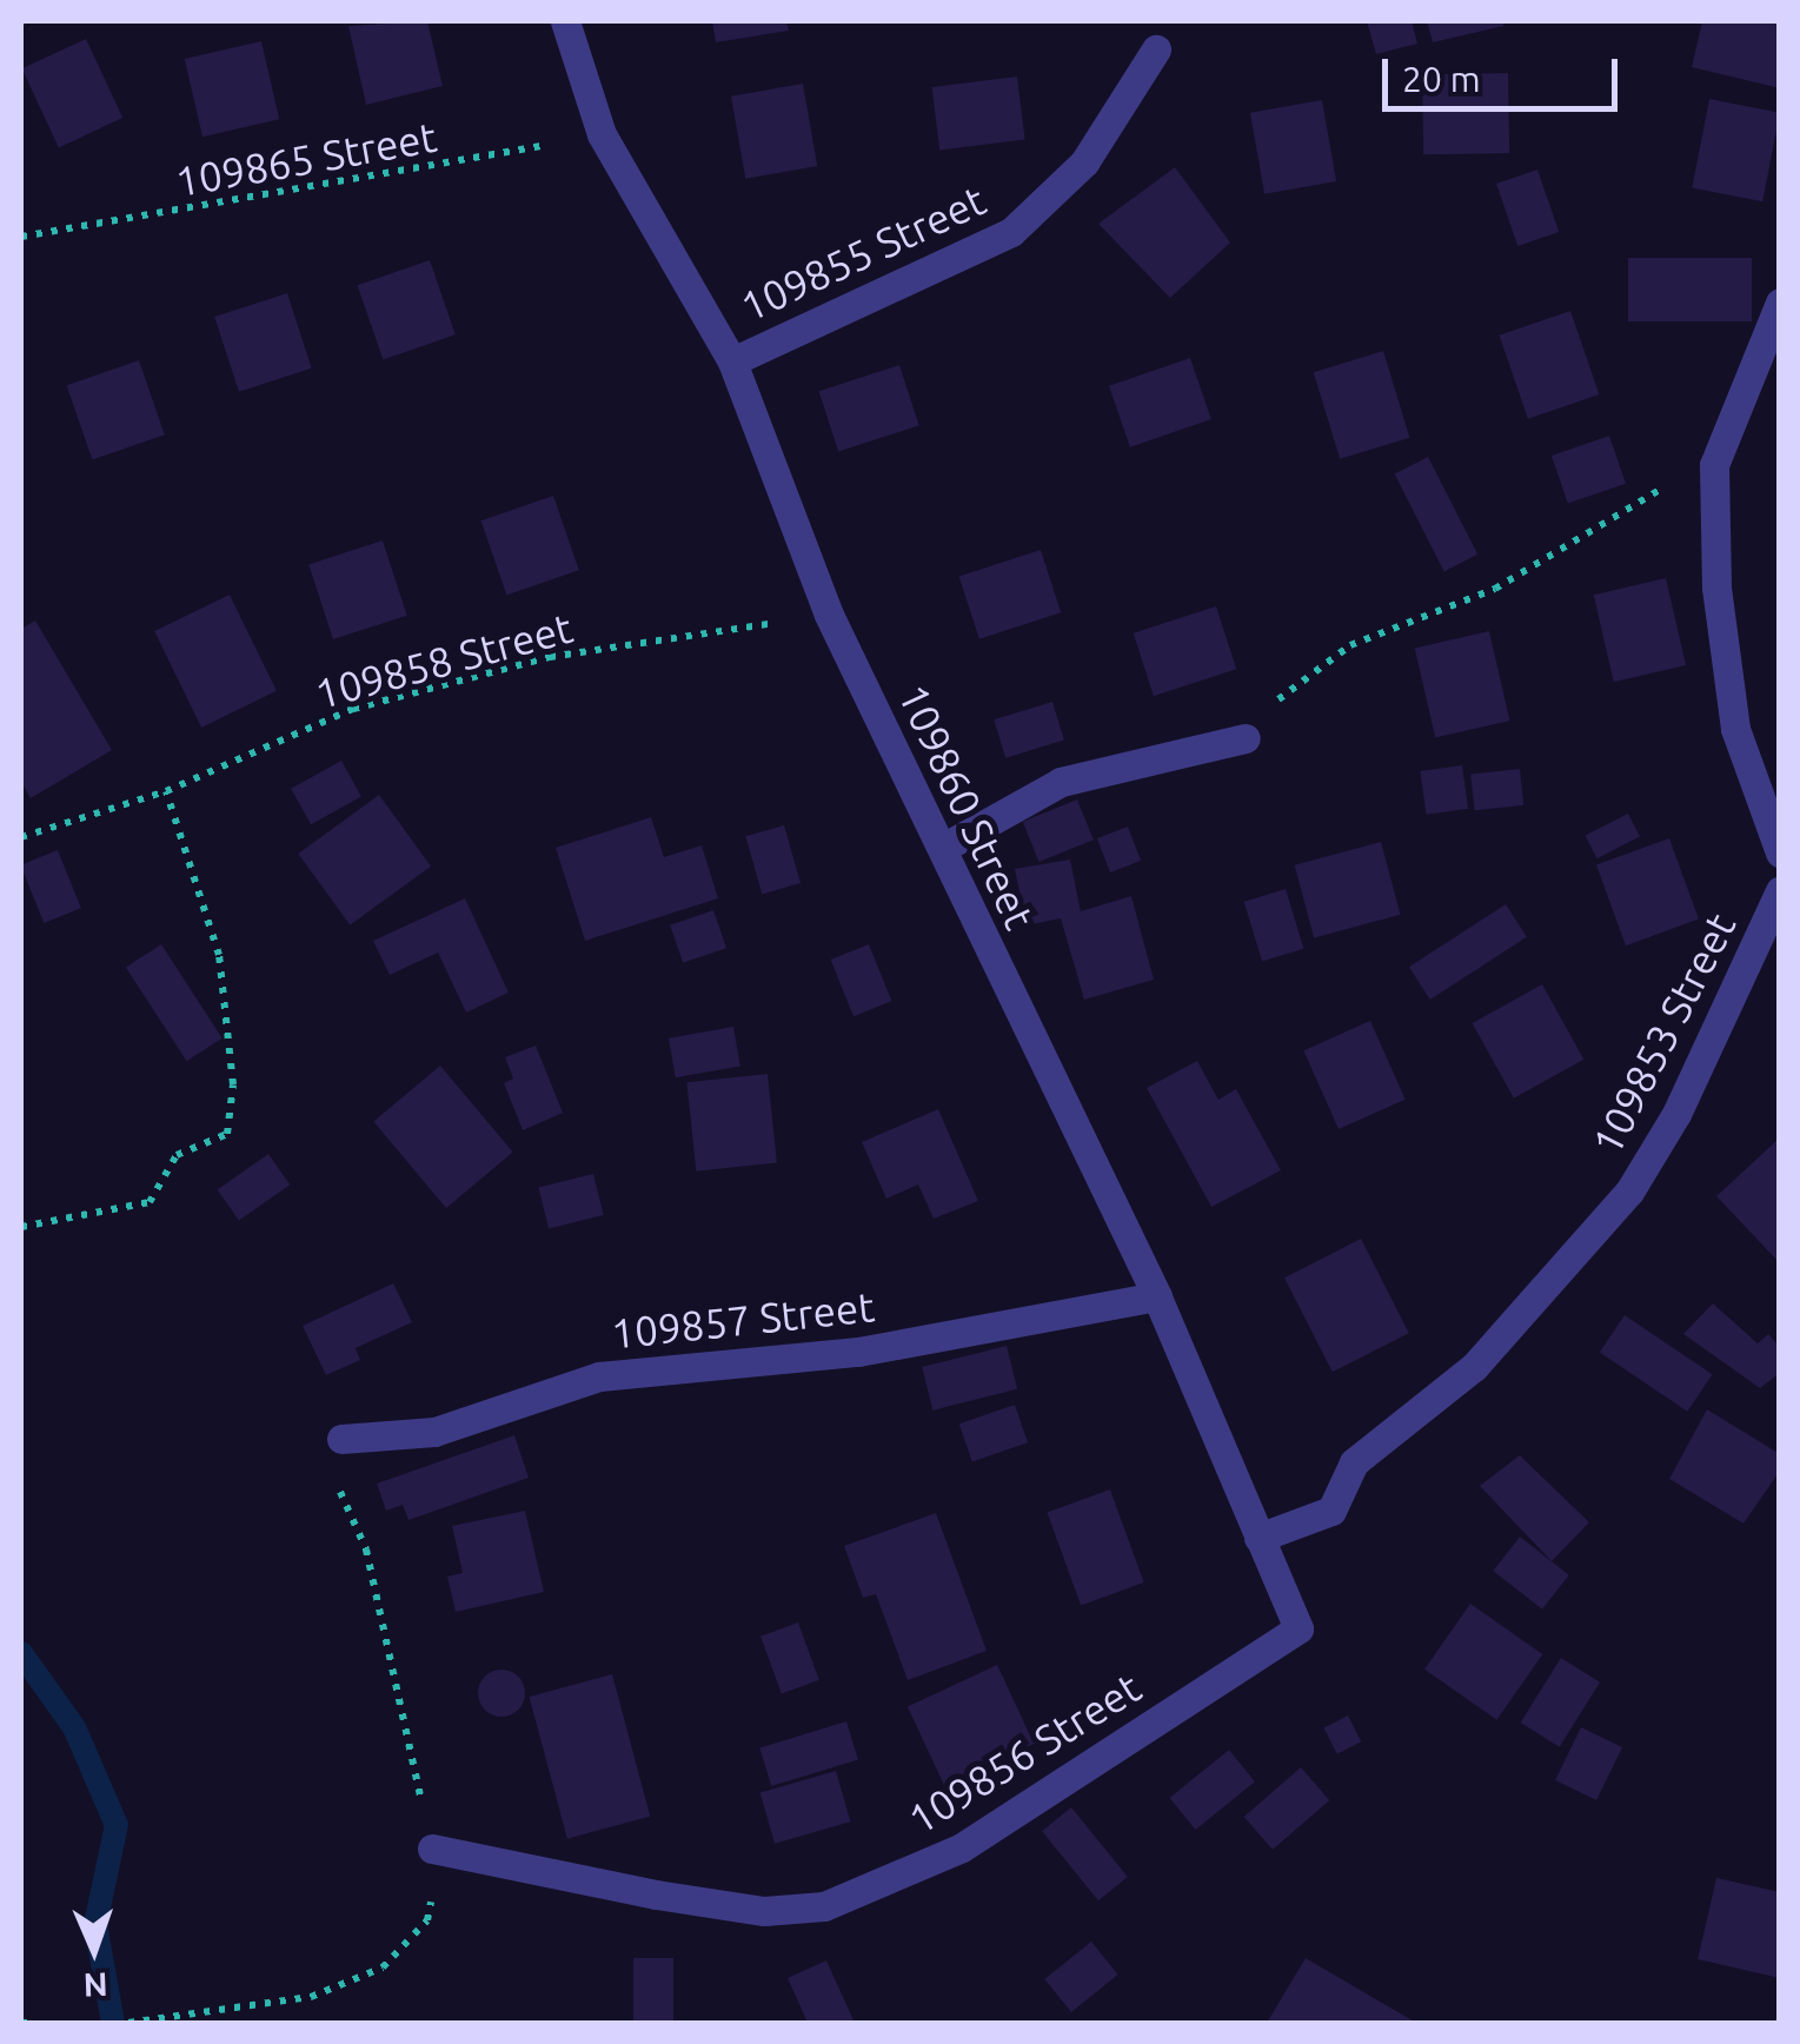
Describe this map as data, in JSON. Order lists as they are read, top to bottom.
{
  "streets": {
    "street": [
      "109855 Street",
      "109860 Street",
      "109853 Street",
      "109857 Street",
      "109856 Street"
    ],
    "path": ["109865 Street", "109858 Street"]
  },
  "crossings": [
    ["109865 Street", "109860 Street"],
    ["109855 Street", "109860 Street"],
    ["109858 Street", "109860 Street"],
    ["109860 Street", "109853 Street"],
    ["109860 Street", "109857 Street"],
    ["109860 Street", "109856 Street"]
  ],
  "scale_bar": "20 m",
  "north": "bottom"
}
